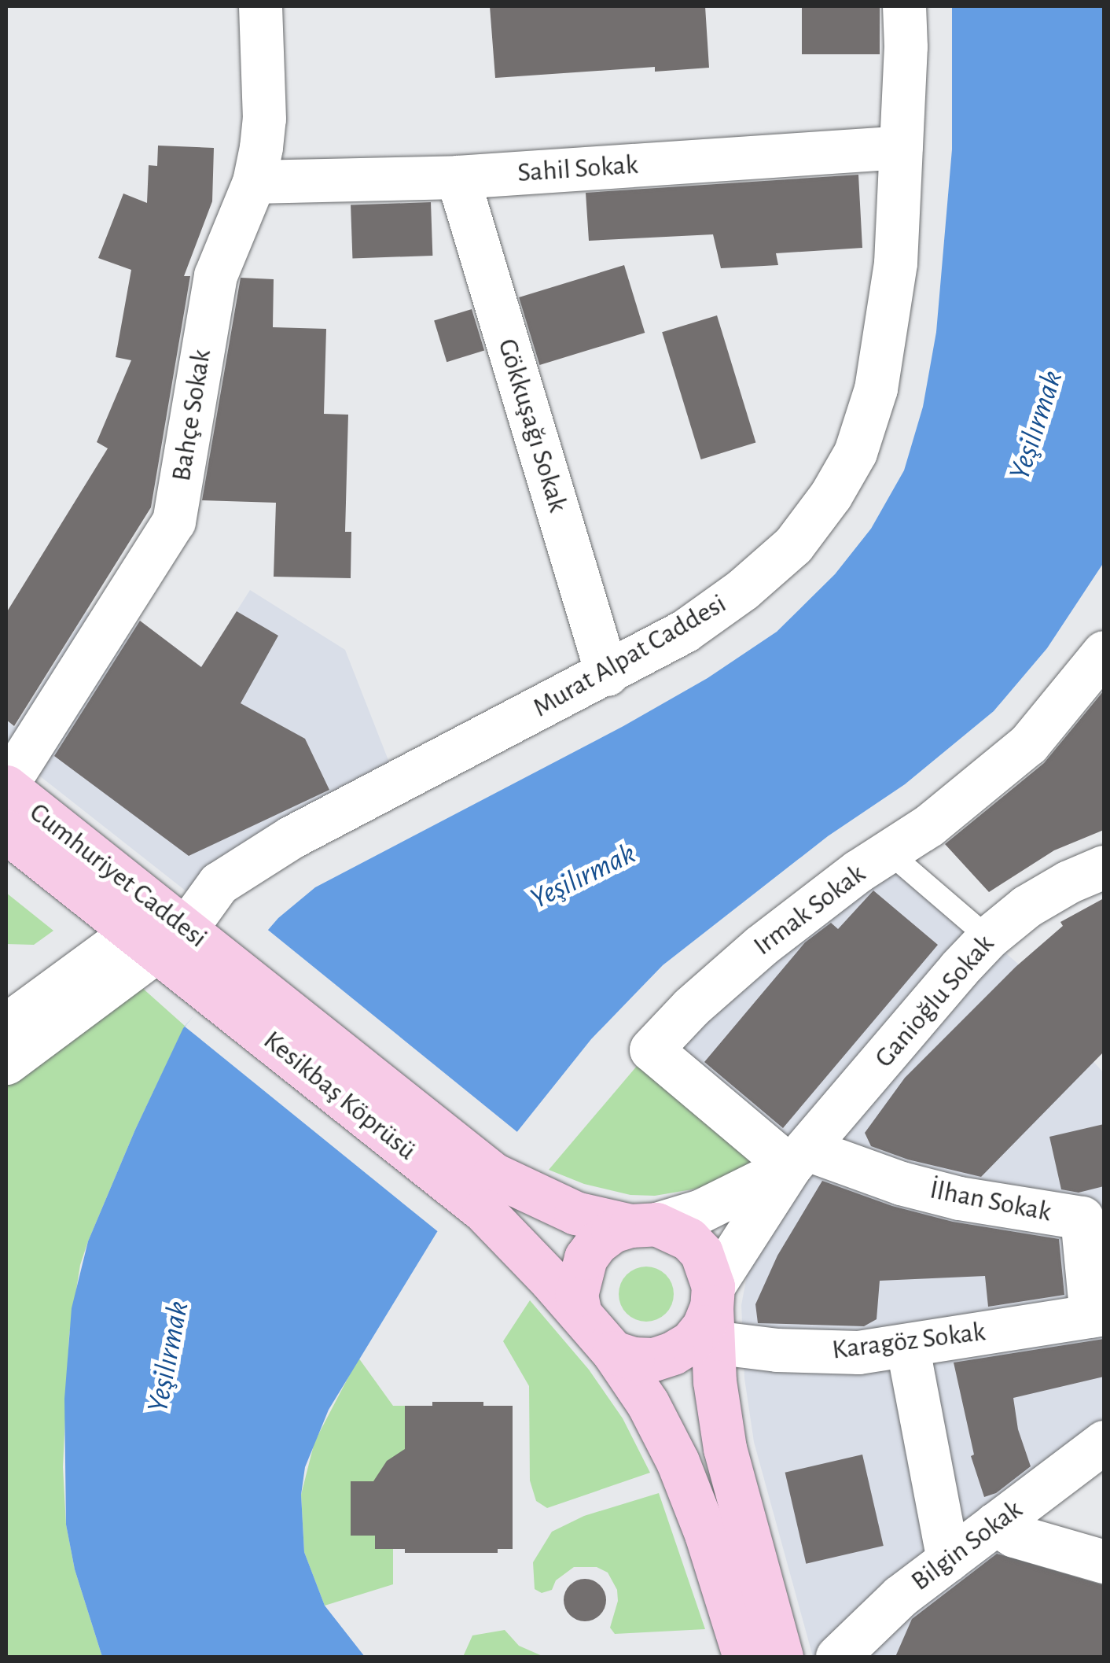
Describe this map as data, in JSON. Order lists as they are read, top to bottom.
{
  "streets": {
    "main road": ["Cumhuriyet Caddesi", "Kesikbaş Köprüsü"],
    "street": [
      "Sahil Sokak",
      "Bahçe Sokak",
      "Gökkuşağı Sokak",
      "Murat Alpat Caddesi",
      "Irmak Sokak",
      "Ganioğlu Sokak",
      "İlhan Sokak",
      "Karagöz Sokak",
      "Bilgin Sokak"
    ]
  },
  "crossings": [
    ["Sahil Sokak", "Bahçe Sokak"],
    ["Sahil Sokak", "Gökkuşağı Sokak"],
    ["Sahil Sokak", "Murat Alpat Caddesi"],
    ["Bahçe Sokak", "Cumhuriyet Caddesi"],
    ["Gökkuşağı Sokak", "Murat Alpat Caddesi"],
    ["Murat Alpat Caddesi", "Cumhuriyet Caddesi"],
    ["Cumhuriyet Caddesi", "Kesikbaş Köprüsü"],
    ["Irmak Sokak", "Ganioğlu Sokak"],
    ["Irmak Sokak", "İlhan Sokak"],
    ["Ganioğlu Sokak", "İlhan Sokak"],
    ["Ganioğlu Sokak", "Karagöz Sokak"],
    ["İlhan Sokak", "Karagöz Sokak"]
  ],
  "water": ["Yeşilırmak"]
}
